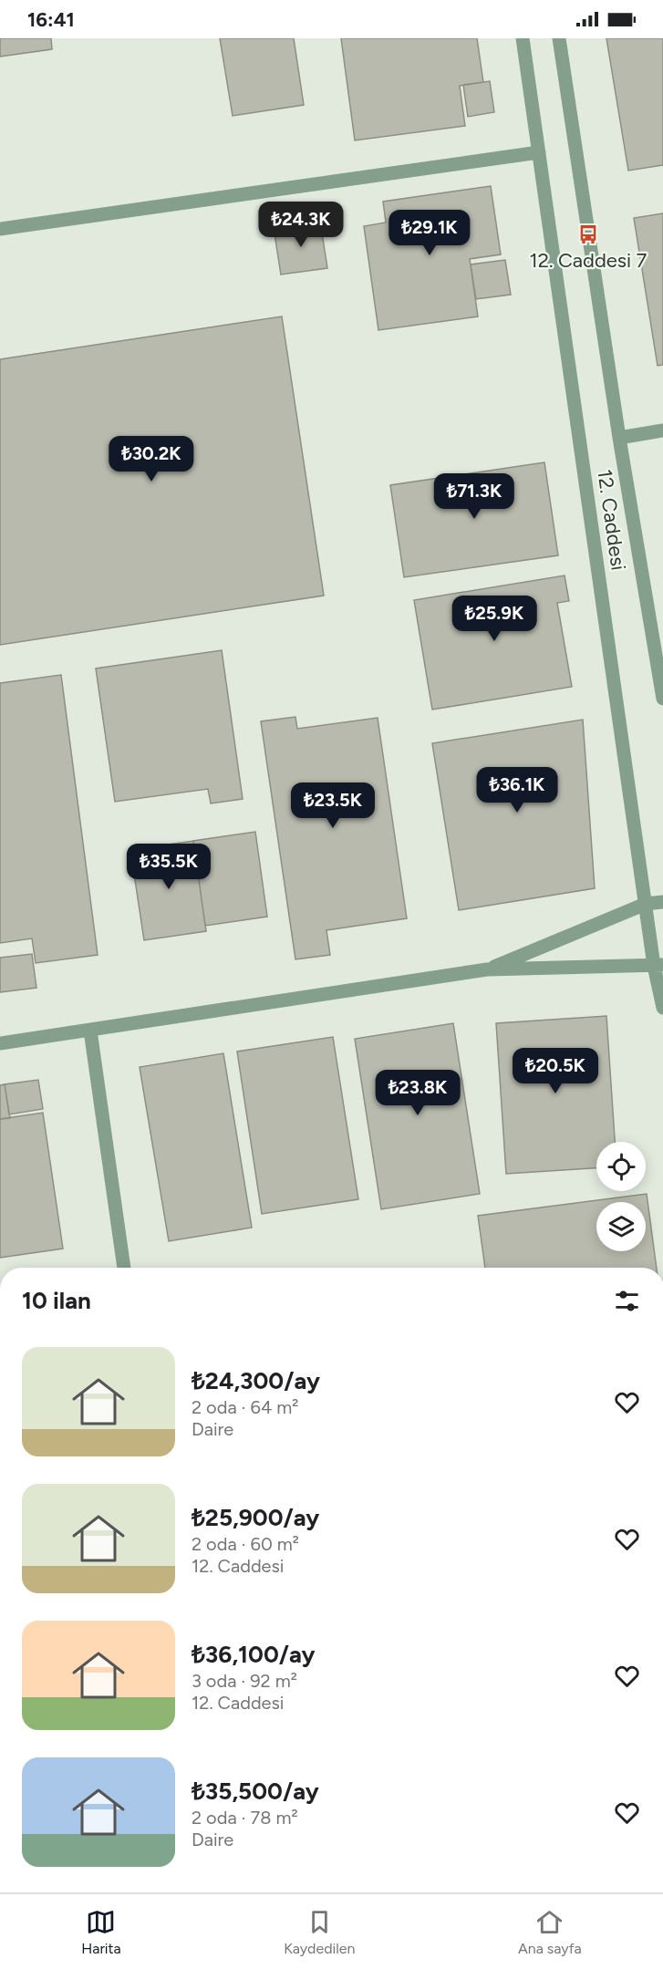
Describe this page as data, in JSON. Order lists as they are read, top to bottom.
{
  "streets": {
    "street": ["12. Caddesi"]
  },
  "places": {
    "bus stop": ["12. Caddesi 7"]
  },
  "page": {
    "status": "16:41",
    "price": [
      "₺24.3K",
      "₺29.1K",
      "₺30.2K",
      "₺71.3K",
      "₺25.9K",
      "₺36.1K",
      "₺23.5K",
      "₺35.5K",
      "₺20.5K",
      "₺23.8K"
    ],
    "heading": "10 ilan",
    "list": [
      {
        "name": "₺24,300/ay",
        "note": "2 oda · 64 m² · Daire"
      },
      {
        "name": "₺25,900/ay",
        "note": "2 oda · 60 m² · 12. Caddesi"
      },
      {
        "name": "₺36,100/ay",
        "note": "3 oda · 92 m² · 12. Caddesi"
      },
      {
        "name": "₺35,500/ay",
        "note": "2 oda · 78 m² · Daire"
      }
    ],
    "tabs": ["Harita", "Kaydedilen", "Ana sayfa"]
  }
}
